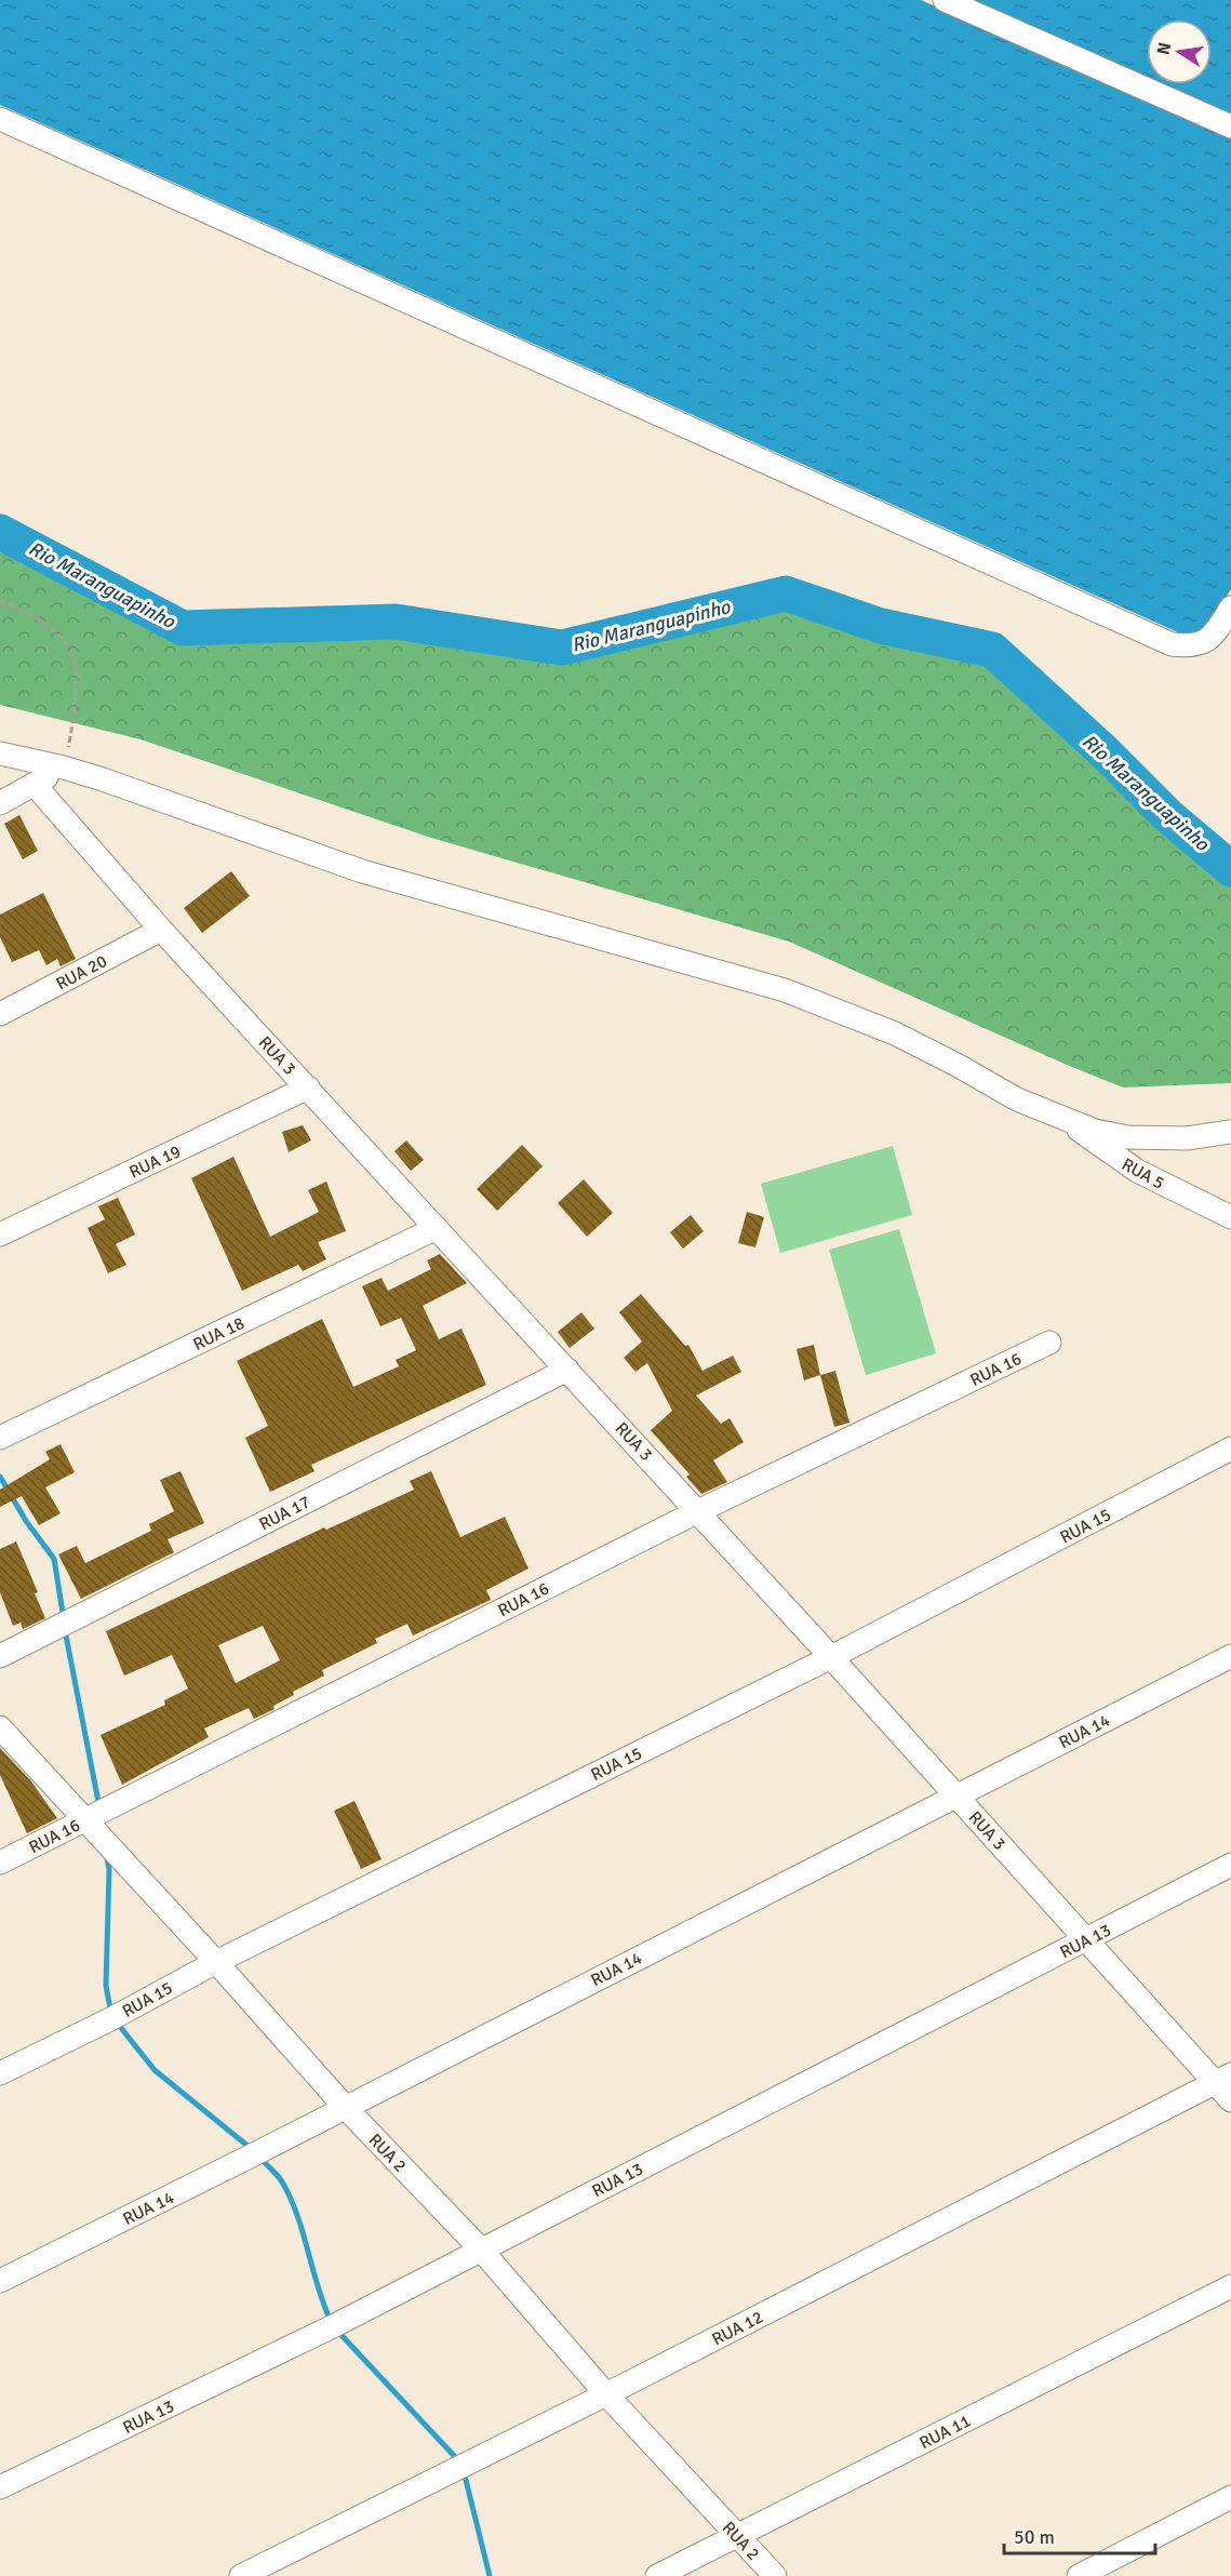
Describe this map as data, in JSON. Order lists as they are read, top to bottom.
{
  "streets": {
    "street": [
      "RUA 20",
      "RUA 3",
      "RUA 19",
      "RUA 5",
      "RUA 18",
      "RUA 16",
      "RUA 17",
      "RUA 15",
      "RUA 14",
      "RUA 13",
      "RUA 2",
      "RUA 12",
      "RUA 11"
    ]
  },
  "crossings": [
    ["RUA 20", "RUA 3"],
    ["RUA 3", "RUA 19"],
    ["RUA 3", "RUA 18"],
    ["RUA 3", "RUA 16"],
    ["RUA 3", "RUA 17"],
    ["RUA 3", "RUA 15"],
    ["RUA 3", "RUA 14"],
    ["RUA 3", "RUA 13"],
    ["RUA 3", "RUA 12"],
    ["RUA 16", "RUA 2"],
    ["RUA 15", "RUA 2"],
    ["RUA 14", "RUA 2"],
    ["RUA 13", "RUA 2"],
    ["RUA 2", "RUA 12"],
    ["RUA 2", "RUA 11"]
  ],
  "water": ["Rio Maranguapinho"],
  "scale_bar": "50 m",
  "north": "left"
}
